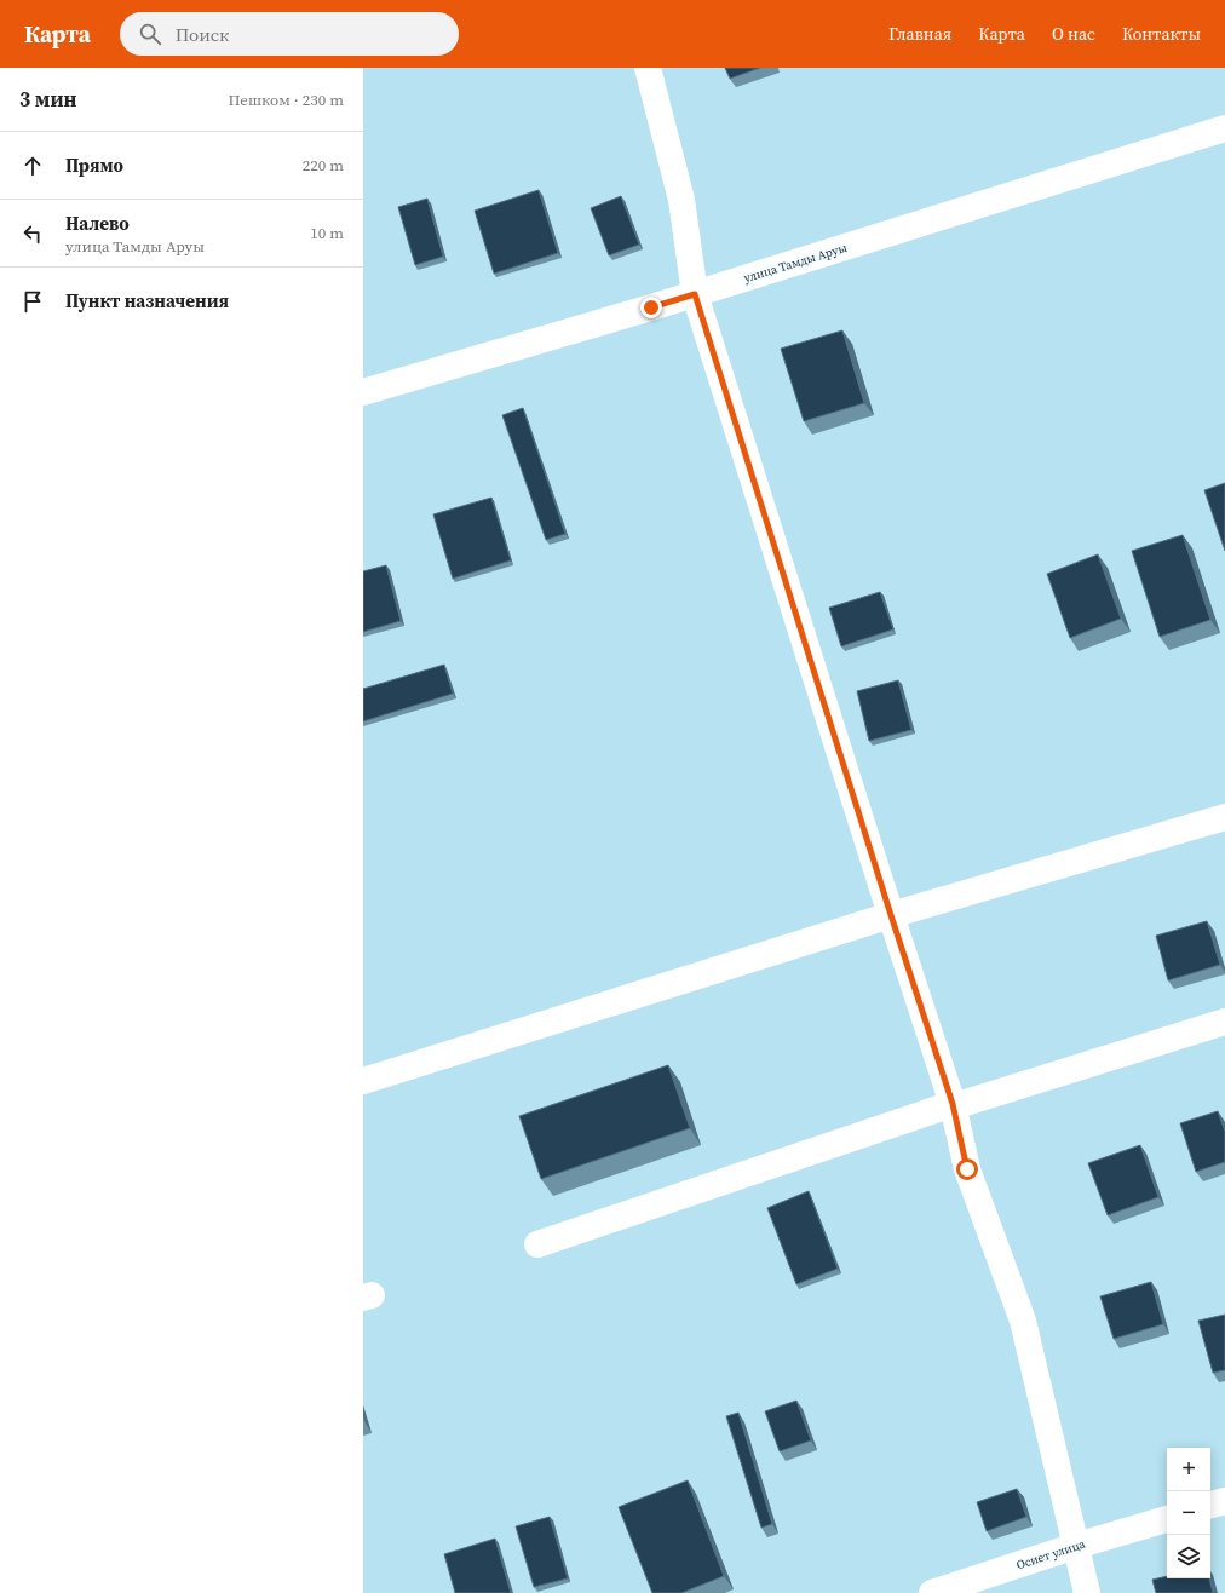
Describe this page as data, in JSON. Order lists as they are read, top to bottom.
{
  "streets": {
    "street": ["улица Тамды Аруы", "Осиет улица"]
  },
  "page": {
    "header": "Карта",
    "search": "Поиск",
    "nav": [
      "Главная",
      "Карта",
      "О нас",
      "Контакты"
    ],
    "heading": ["3 мин", "Пешком · 230 m"],
    "list": [
      ["Прямо", "220 m"],
      ["Налево", "улица Тамды Аруы", "10 m"],
      "Пункт назначения"
    ],
    "map_buttons": ["+", "−"]
  }
}
